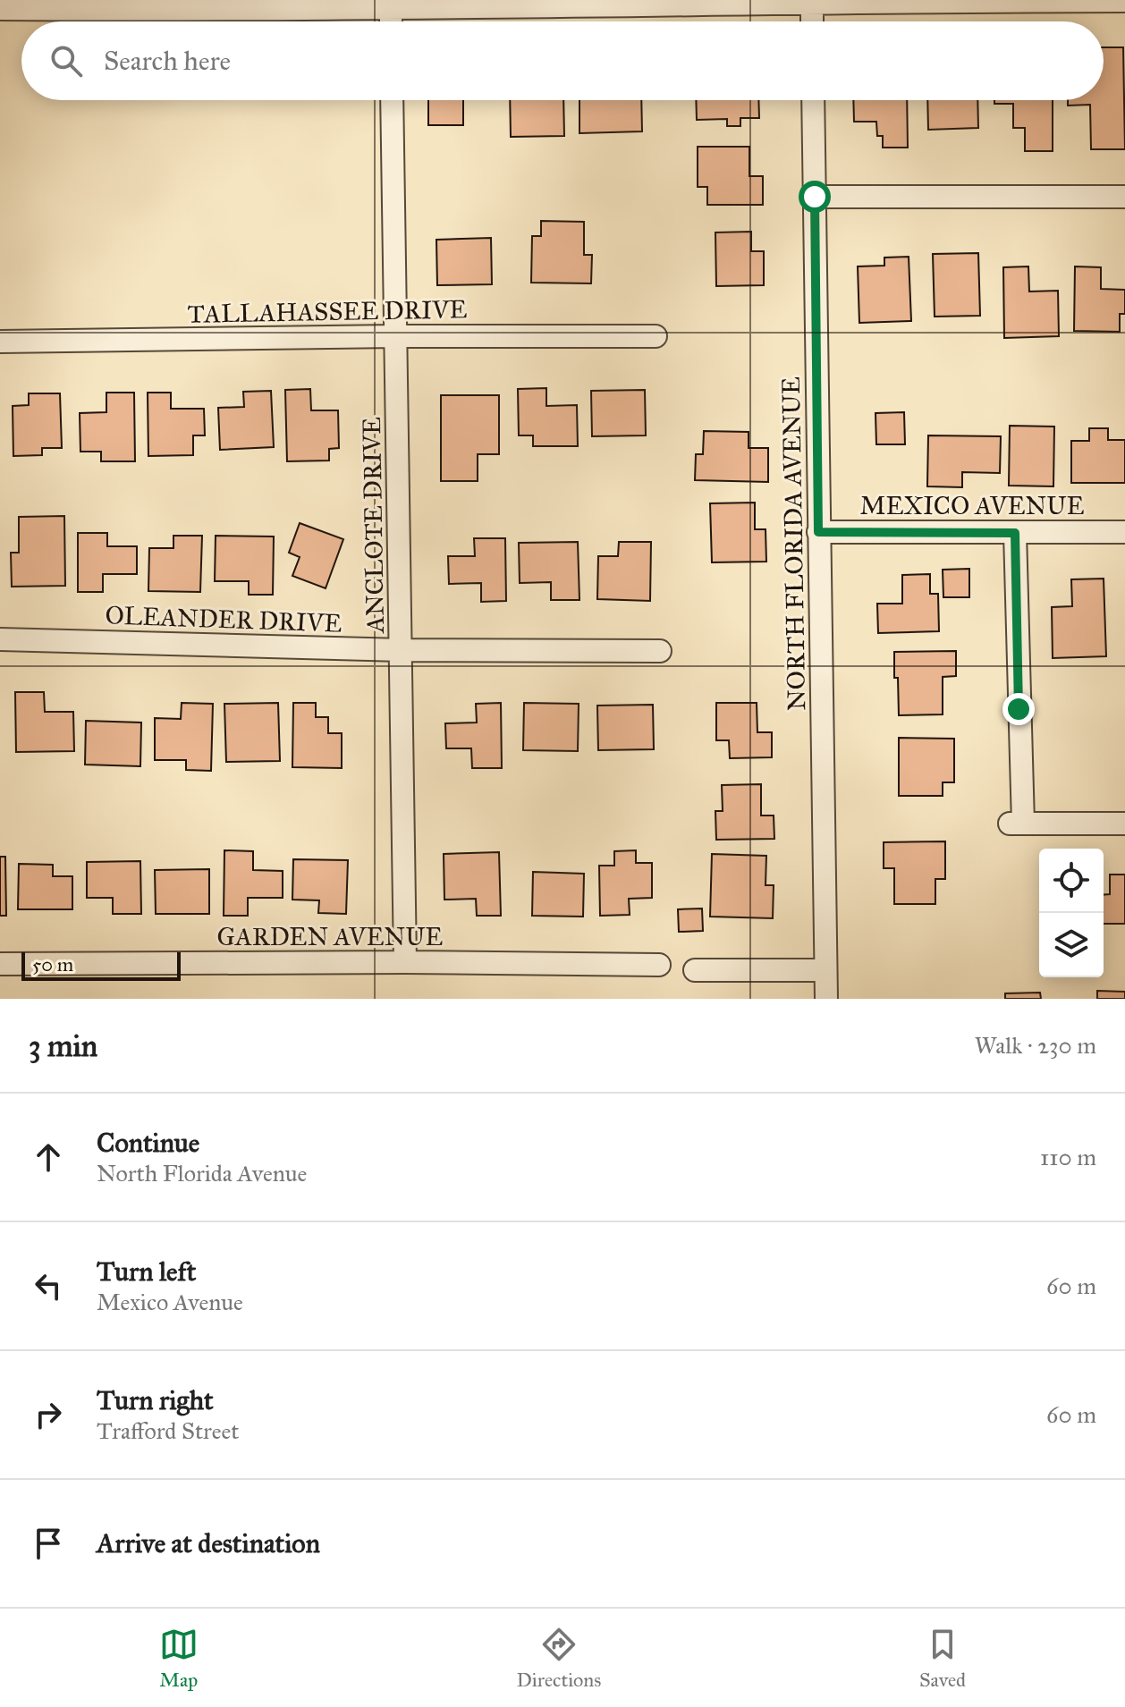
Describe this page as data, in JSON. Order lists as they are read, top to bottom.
{
  "streets": {
    "street": [
      "TALLAHASSEE DRIVE",
      "MEXICO AVENUE",
      "ANCLOTE DRIVE",
      "NORTH FLORIDA AVENUE",
      "OLEANDER DRIVE",
      "GARDEN AVENUE"
    ]
  },
  "crossings": [
    ["TALLAHASSEE DRIVE", "ANCLOTE DRIVE"],
    ["MEXICO AVENUE", "NORTH FLORIDA AVENUE"],
    ["ANCLOTE DRIVE", "OLEANDER DRIVE"],
    ["ANCLOTE DRIVE", "GARDEN AVENUE"]
  ],
  "scale_bar": "50 m",
  "page": {
    "search": "Search here",
    "scale": "50 m",
    "heading": ["3 min", "Walk · 230 m"],
    "list": [
      ["Continue", "North Florida Avenue", "110 m"],
      ["Turn left", "Mexico Avenue", "60 m"],
      ["Turn right", "Trafford Street", "60 m"],
      "Arrive at destination"
    ],
    "nav": ["Map", "Directions", "Saved"]
  }
}
